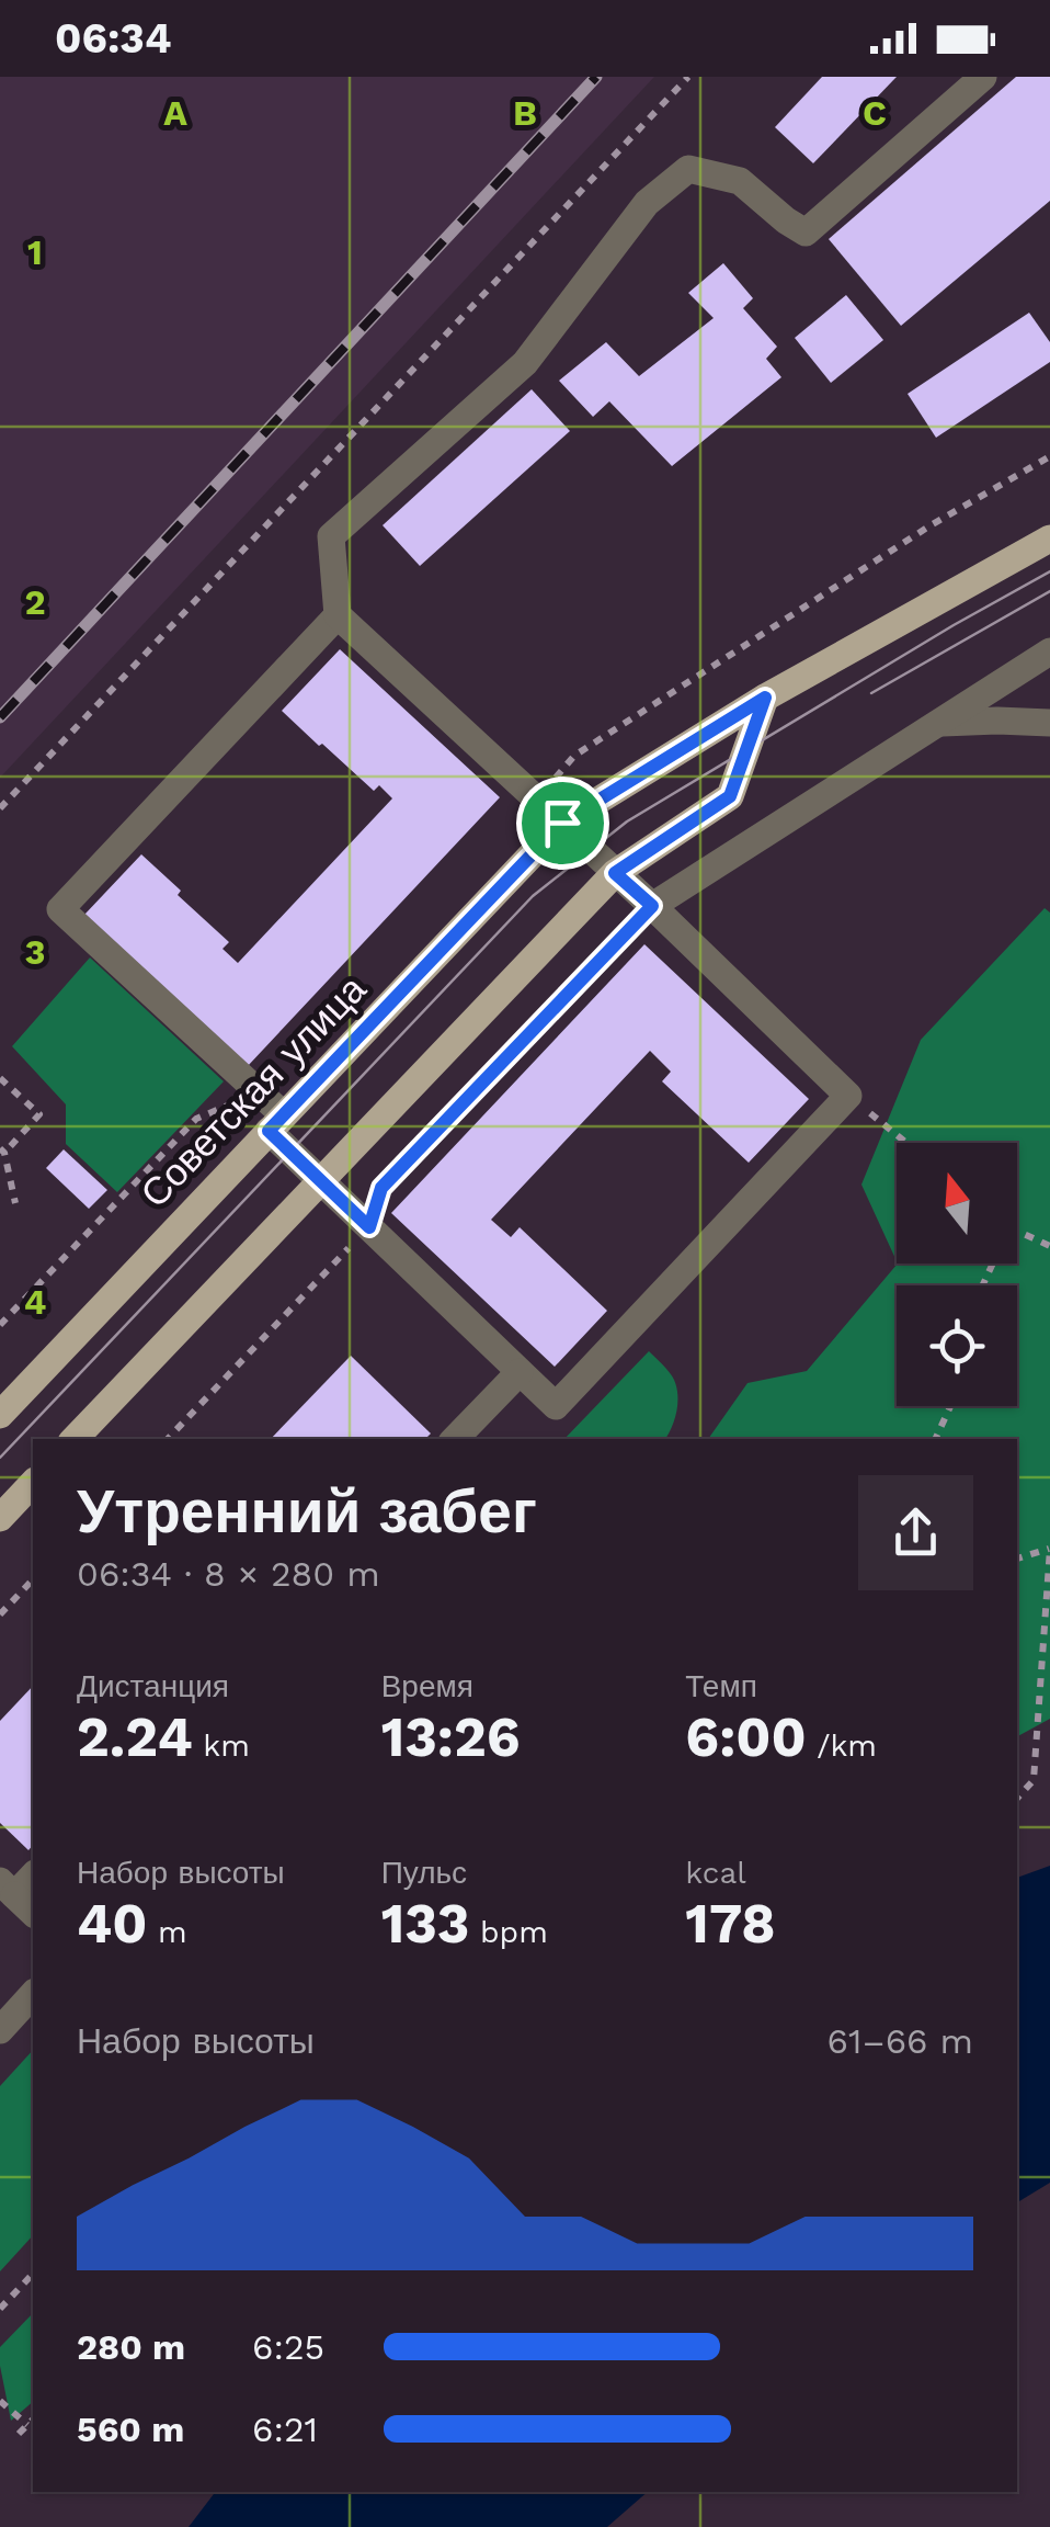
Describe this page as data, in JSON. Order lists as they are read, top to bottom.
{
  "streets": {
    "main road": ["Советская улица"]
  },
  "north": "top",
  "page": {
    "status": "06:34",
    "heading": ["Утренний забег", "06:34 · 8 × 280 m"],
    "stats": [
      ["Дистанция", "2.24 km"],
      ["Время", "13:26"],
      ["Темп", "6:00 /km"],
      ["Набор высоты", "40 m"],
      ["Пульс", "133 bpm"],
      ["kcal", "178"]
    ],
    "chart": ["Набор высоты", "61–66 m"],
    "list": [
      {
        "name": "280 m",
        "note": "6:25"
      },
      {
        "name": "560 m",
        "note": "6:21"
      }
    ]
  },
  "grid": {
    "columns": ["A", "B", "C"],
    "rows": [
      "1",
      "2",
      "3",
      "4"
    ]
  }
}
